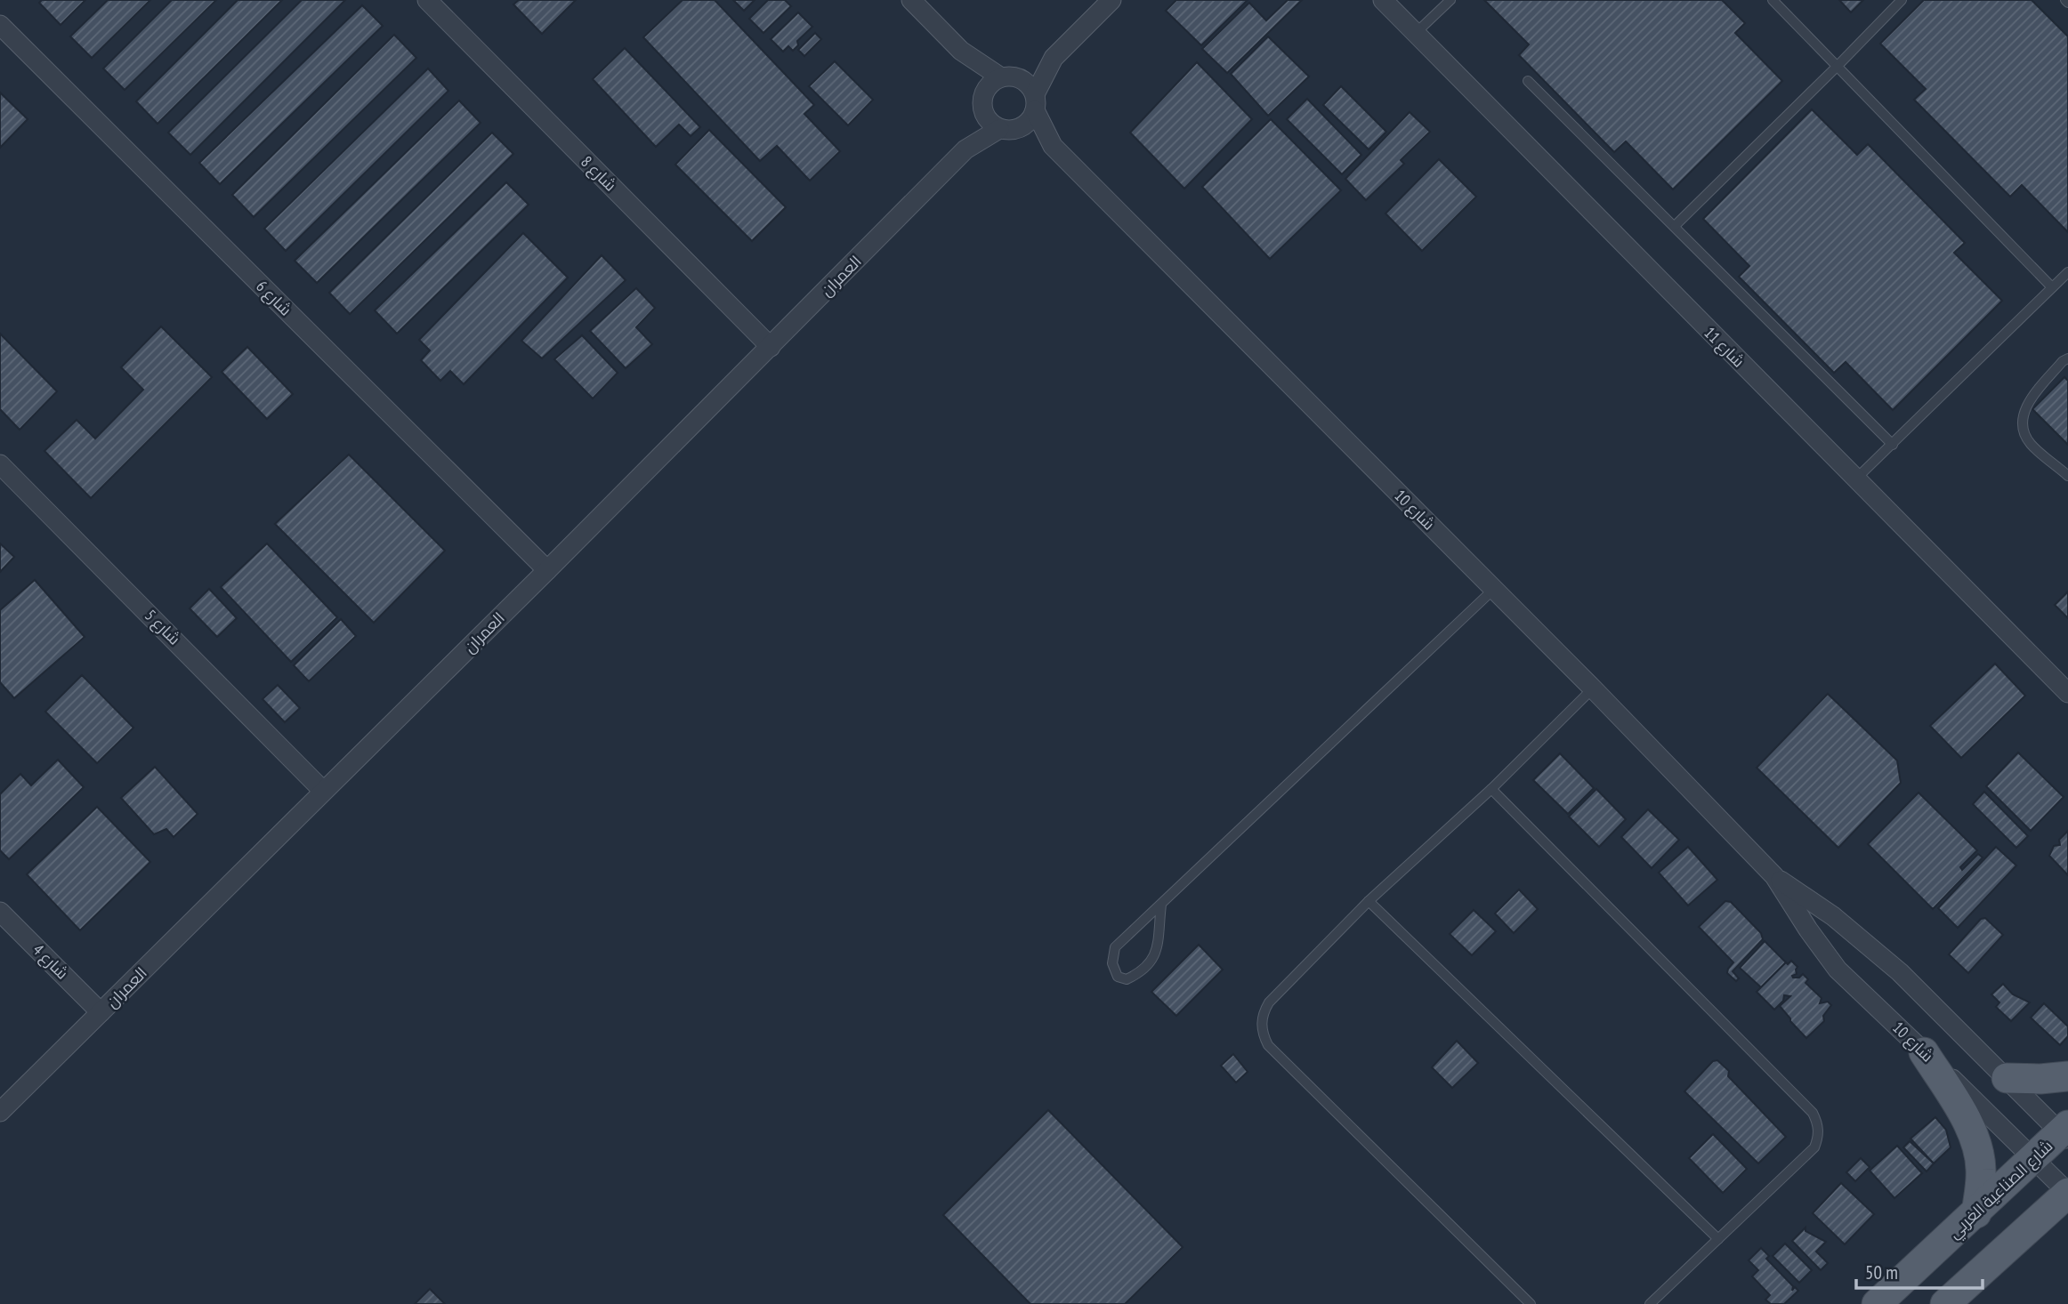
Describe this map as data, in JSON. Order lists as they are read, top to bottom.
{
  "streets": {
    "main road": ["شارع الصناعية الغربي"],
    "street": [
      "شارع 8",
      "العمران",
      "شارع 6",
      "شارع 11",
      "شارع 10",
      "شارع 5",
      "شارع 4"
    ]
  },
  "crossings": [
    ["شارع 8", "العمران"],
    ["العمران", "شارع 6"],
    ["العمران", "شارع 10"],
    ["العمران", "شارع 5"],
    ["العمران", "شارع 4"],
    ["شارع 10", "شارع الصناعية الغربي"]
  ],
  "scale_bar": "50 m"
}
